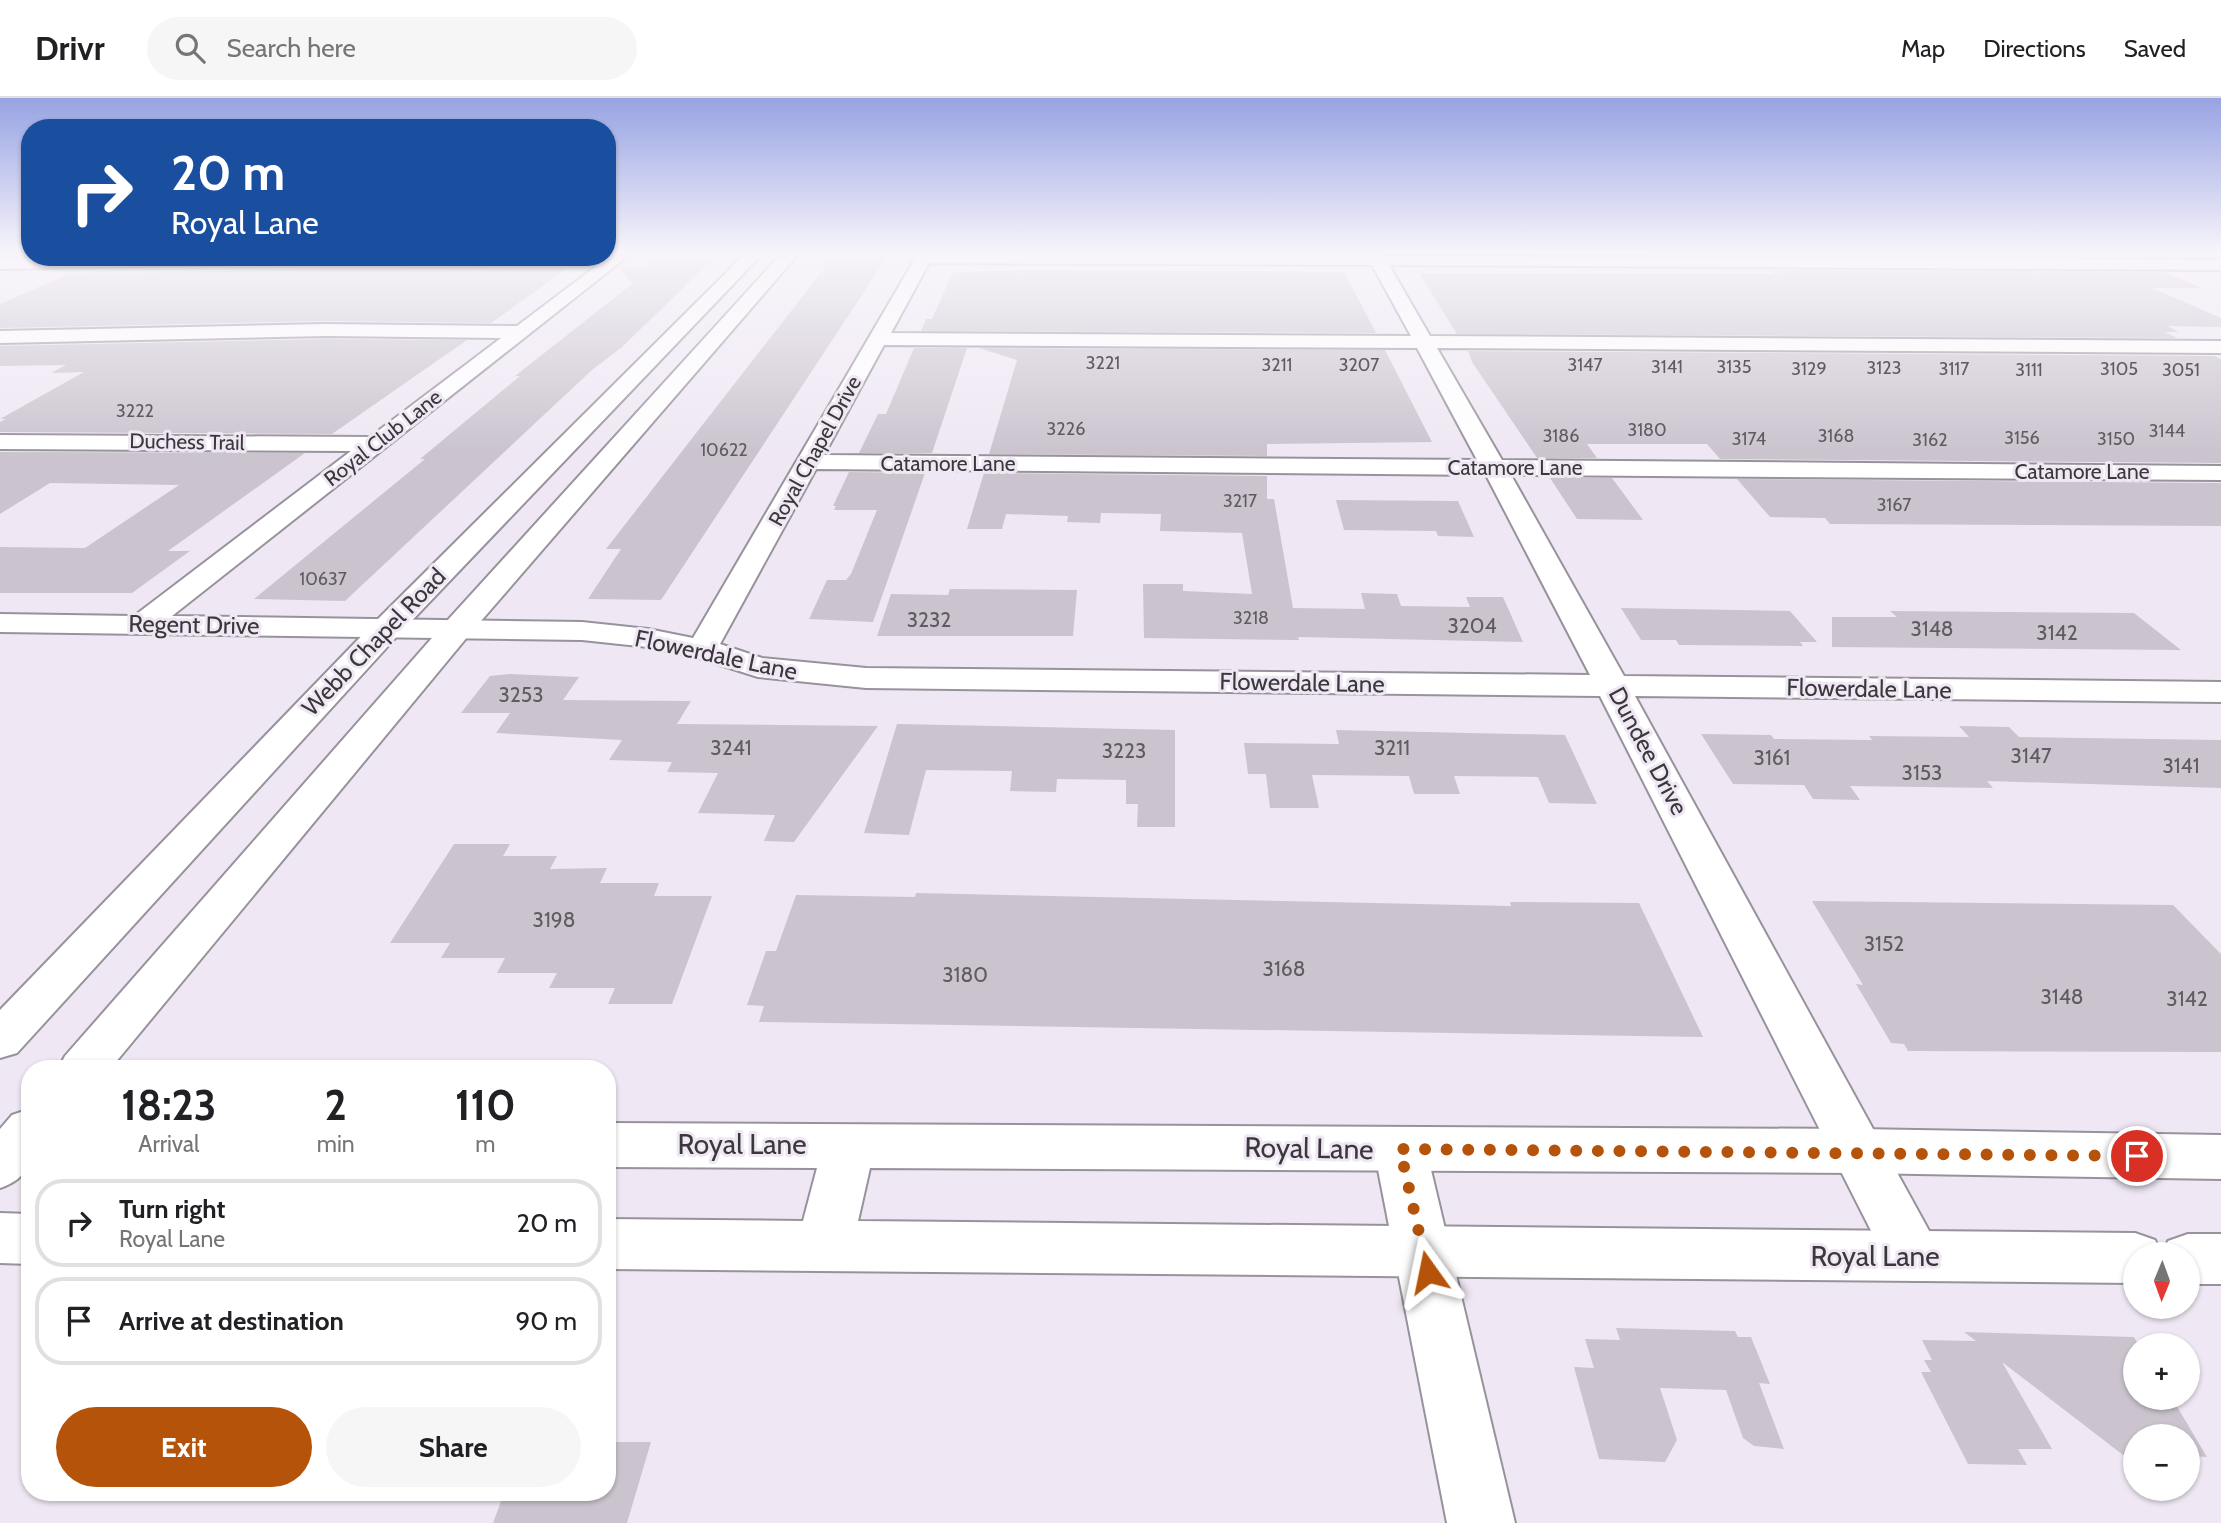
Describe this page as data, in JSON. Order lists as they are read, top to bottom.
{
  "streets": {
    "street": [
      "Royal Club Lane",
      "Duchess Trail",
      "Royal Chapel Drive",
      "Catamore Lane",
      "Regent Drive",
      "Webb Chapel Road",
      "Flowerdale Lane",
      "Dundee Drive",
      "Royal Lane"
    ]
  },
  "crossings": [
    ["Royal Club Lane", "Duchess Trail"],
    ["Royal Club Lane", "Regent Drive"],
    ["Royal Chapel Drive", "Catamore Lane"],
    ["Royal Chapel Drive", "Flowerdale Lane"],
    ["Catamore Lane", "Dundee Drive"],
    ["Regent Drive", "Webb Chapel Road"],
    ["Regent Drive", "Flowerdale Lane"],
    ["Webb Chapel Road", "Flowerdale Lane"],
    ["Flowerdale Lane", "Dundee Drive"],
    ["Dundee Drive", "Royal Lane"]
  ],
  "house_numbers": [
    "3221",
    "3211",
    "3207",
    "3147",
    "3141",
    "3135",
    "3123",
    "3129",
    "3117",
    "3105",
    "3111",
    "3051",
    "3222",
    "3226",
    "3180",
    "3144",
    "3186",
    "3168",
    "3156",
    "3174",
    "3150",
    "3162",
    "10622",
    "3217",
    "3167",
    "10637",
    "3218",
    "3232",
    "3204",
    "3148",
    "3142",
    "3253",
    "3241",
    "3211",
    "3223",
    "3147",
    "3161",
    "3141",
    "3153",
    "3198",
    "3152",
    "3168",
    "3180",
    "3148",
    "3142"
  ],
  "north": "bottom",
  "page": {
    "header": "Drivr",
    "search": "Search here",
    "nav": ["Map", "Directions", "Saved"],
    "turn": ["20 m", "Royal Lane"],
    "eta": [
      "18:23",
      "Arrival",
      "2",
      "min",
      "110",
      "m"
    ],
    "list": [
      {
        "name": "Turn right",
        "note": "Royal Lane",
        "value": "20 m"
      },
      {
        "name": "Arrive at destination",
        "value": "90 m"
      }
    ],
    "map_buttons": ["+", "−"],
    "buttons": ["Exit", "Share"]
  }
}
